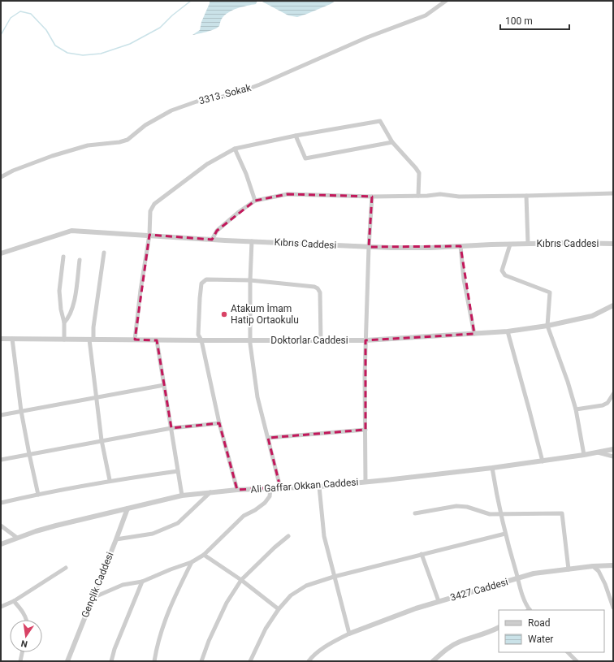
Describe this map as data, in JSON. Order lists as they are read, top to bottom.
{
  "streets": {
    "street": [
      "3313. Sokak",
      "Kıbrıs Caddesi",
      "Doktorlar Caddesi",
      "Ali Gaffar Okkan Caddesi",
      "Gençlik Caddesi",
      "3427 Caddesi"
    ]
  },
  "crossings": [
    ["Ali Gaffar Okkan Caddesi", "Gençlik Caddesi"]
  ],
  "places": ["Atakum İmam Hatip Ortaokulu"],
  "legend": ["Road", "Water"],
  "scale_bar": "100 m",
  "north": "bottom"
}
